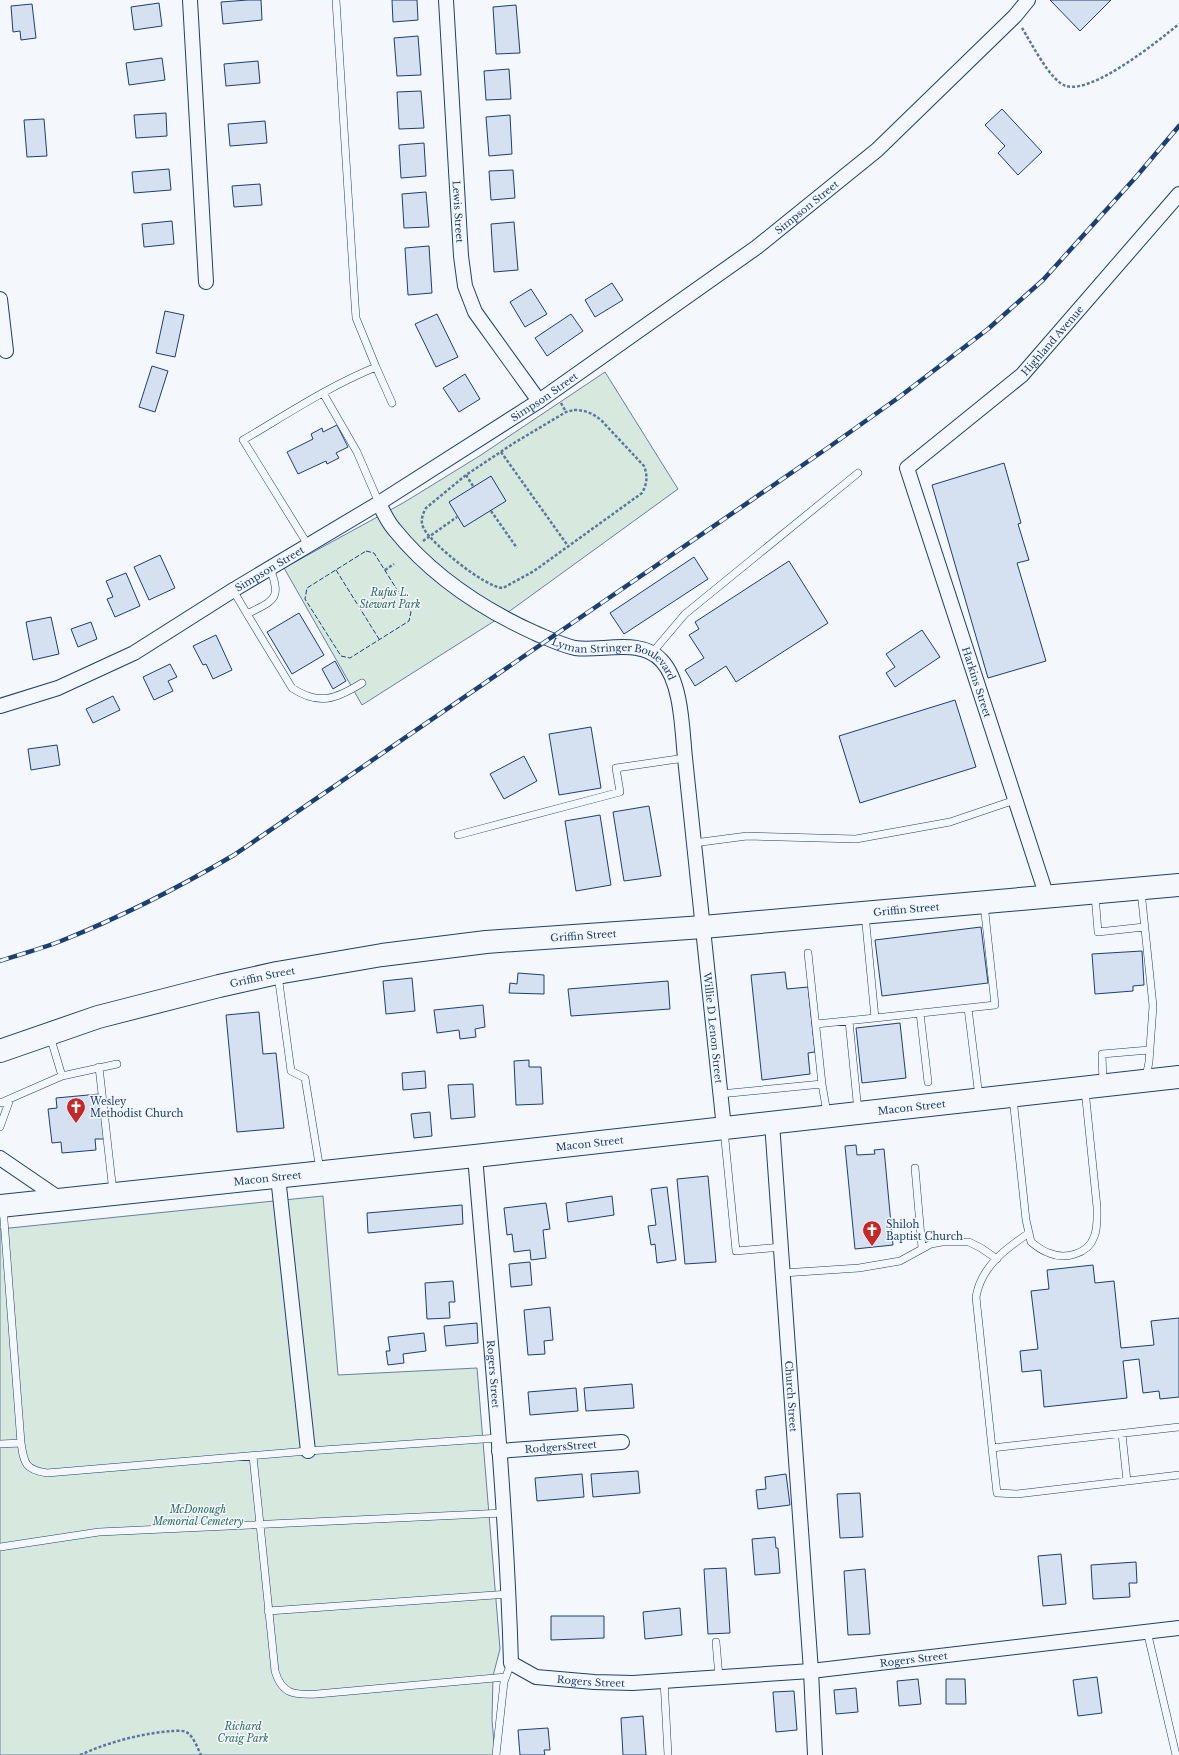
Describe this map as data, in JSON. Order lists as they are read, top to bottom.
{
  "streets": {
    "main road": ["Griffin Street", "Macon Street"],
    "street": [
      "Simpson Street",
      "Lewis Street",
      "Highland Avenue",
      "Lyman Stringer Boulevard",
      "Harkins Street",
      "Willie D Lenon Street",
      "Rogers Street",
      "Church Street",
      "RodgersStreet"
    ]
  },
  "crossings": [
    ["Simpson Street", "Lewis Street"],
    ["Simpson Street", "Lyman Stringer Boulevard"],
    ["Highland Avenue", "Harkins Street"],
    ["Lyman Stringer Boulevard", "Griffin Street"],
    ["Lyman Stringer Boulevard", "Willie D Lenon Street"],
    ["Harkins Street", "Griffin Street"],
    ["Griffin Street", "Willie D Lenon Street"],
    ["Willie D Lenon Street", "Macon Street"],
    ["Macon Street", "Rogers Street"],
    ["Macon Street", "Church Street"],
    ["Rogers Street", "Church Street"],
    ["Rogers Street", "RodgersStreet"]
  ],
  "parks": ["Rufus L. Stewart Park", "McDonough Memorial Cemetery", "Richard Craig Park"],
  "places": {
    "church": ["Wesley Methodist Church", "Shiloh Baptist Church"]
  }
}
